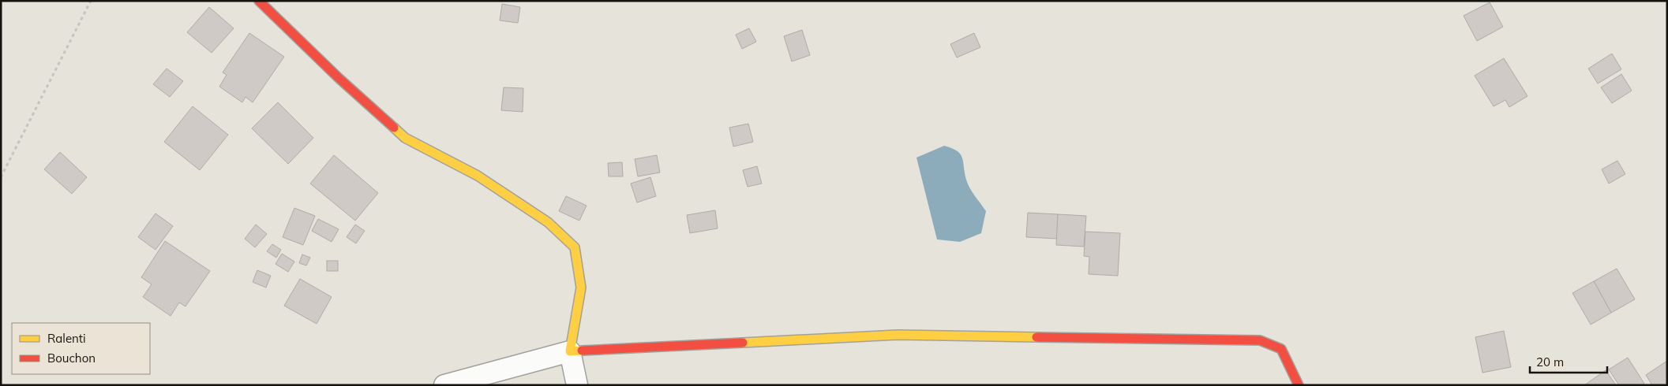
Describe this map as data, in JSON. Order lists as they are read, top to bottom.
{
  "legend": ["Ralenti", "Bouchon"],
  "scale_bar": "20 m"
}
